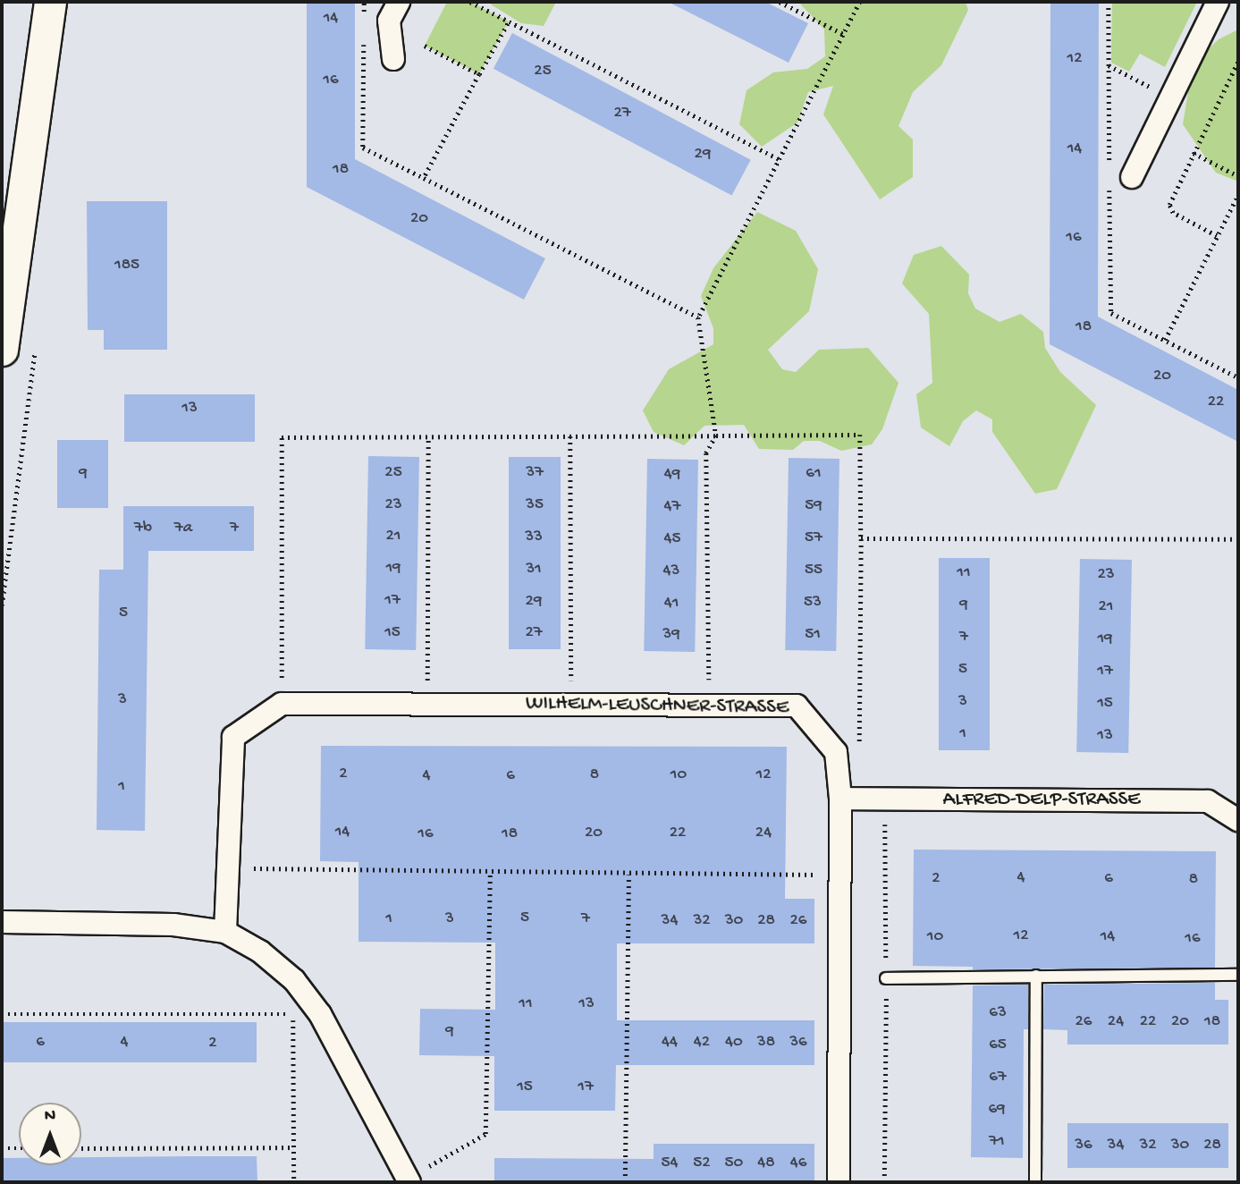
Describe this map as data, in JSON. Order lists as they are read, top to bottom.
{
  "streets": {
    "street": ["WILHELM-LEUSCHNER-STRASSE", "ALFRED-DELP-STRASSE"]
  },
  "house_numbers": [
    "14",
    "12",
    "25",
    "16",
    "27",
    "14",
    "29",
    "18",
    "20",
    "16",
    "185",
    "18",
    "20",
    "22",
    "13",
    "25",
    "37",
    "9",
    "61",
    "49",
    "23",
    "35",
    "59",
    "47",
    "7b",
    "7a",
    "7",
    "21",
    "33",
    "57",
    "45",
    "19",
    "31",
    "55",
    "43",
    "11",
    "23",
    "17",
    "29",
    "53",
    "41",
    "9",
    "21",
    "5",
    "15",
    "27",
    "39",
    "51",
    "7",
    "19",
    "5",
    "17",
    "3",
    "3",
    "15",
    "1",
    "13",
    "2",
    "8",
    "10",
    "12",
    "4",
    "6",
    "1",
    "14",
    "20",
    "22",
    "24",
    "16",
    "18",
    "4",
    "2",
    "6",
    "8",
    "5",
    "1",
    "3",
    "7",
    "34",
    "32",
    "30",
    "28",
    "26",
    "12",
    "10",
    "14",
    "16",
    "11",
    "13",
    "63",
    "26",
    "24",
    "22",
    "20",
    "18",
    "9",
    "6",
    "4",
    "44",
    "42",
    "40",
    "38",
    "36",
    "2",
    "65",
    "67",
    "15",
    "17",
    "69",
    "71",
    "36",
    "34",
    "32",
    "30",
    "28",
    "54",
    "52",
    "50",
    "48",
    "46"
  ],
  "north": "top"
}
